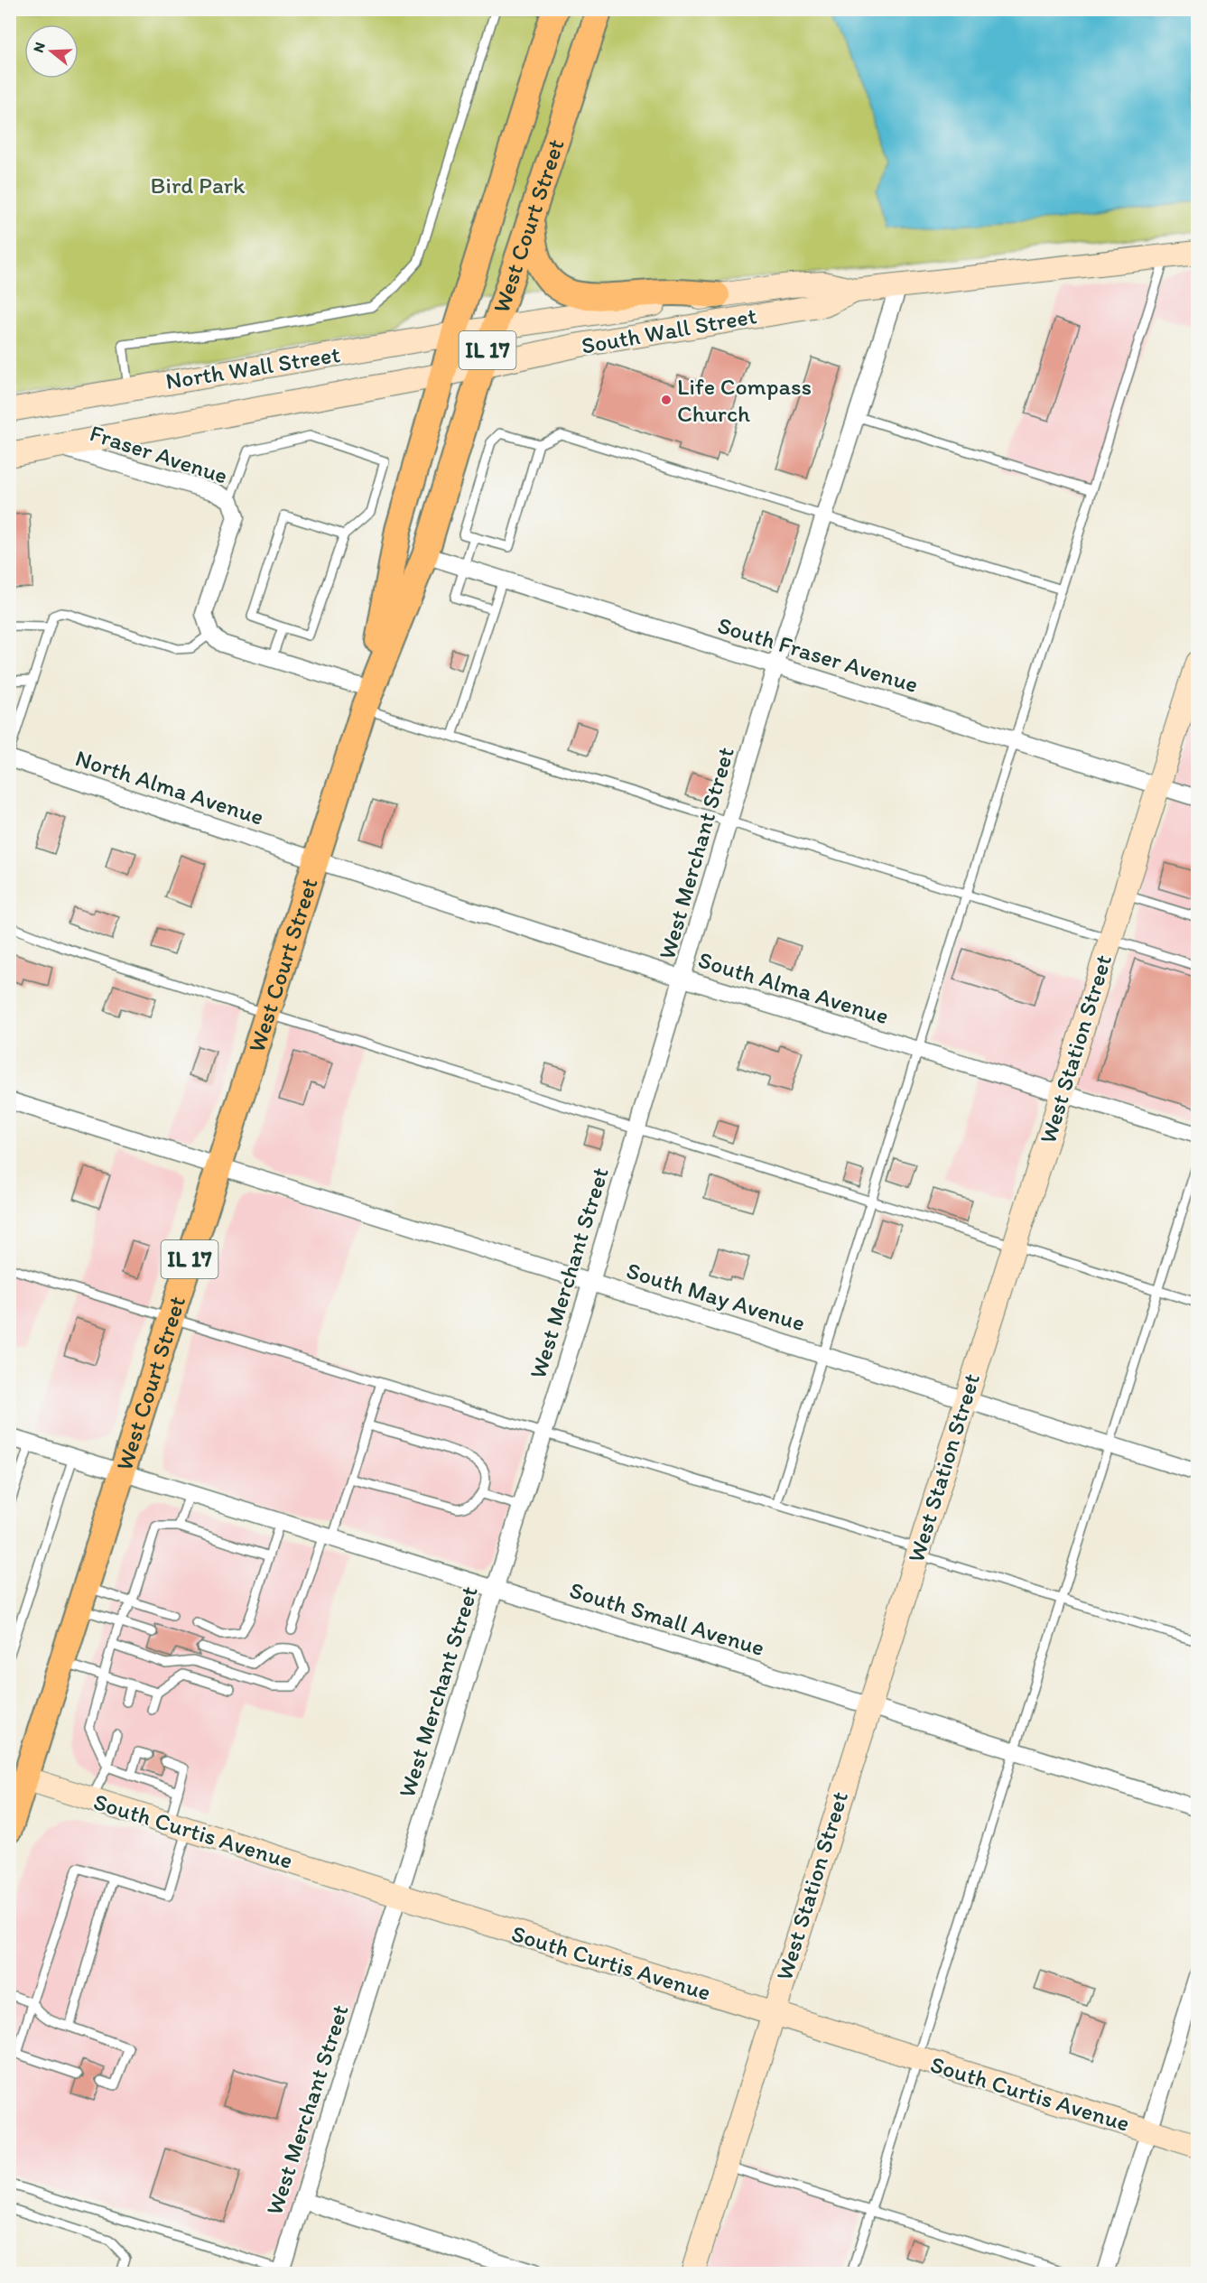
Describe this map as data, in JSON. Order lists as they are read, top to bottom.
{
  "streets": {
    "main road": [
      "West Court Street",
      "South Wall Street",
      "IL 17",
      "North Wall Street",
      "West Station Street",
      "South Curtis Avenue"
    ],
    "street": [
      "Fraser Avenue",
      "South Fraser Avenue",
      "North Alma Avenue",
      "West Merchant Street",
      "South Alma Avenue",
      "South May Avenue",
      "South Small Avenue"
    ]
  },
  "crossings": [
    ["West Court Street", "South Wall Street"],
    ["West Court Street", "North Wall Street"],
    ["West Court Street", "South Fraser Avenue"],
    ["West Court Street", "North Alma Avenue"],
    ["West Court Street", "South Alma Avenue"],
    ["West Court Street", "South May Avenue"],
    ["West Court Street", "South Small Avenue"],
    ["West Court Street", "South Curtis Avenue"],
    ["South Wall Street", "North Wall Street"],
    ["South Wall Street", "West Merchant Street"],
    ["North Wall Street", "Fraser Avenue"],
    ["South Fraser Avenue", "West Merchant Street"],
    ["South Fraser Avenue", "West Station Street"],
    ["North Alma Avenue", "South Alma Avenue"],
    ["West Merchant Street", "South Alma Avenue"],
    ["West Merchant Street", "South May Avenue"],
    ["West Merchant Street", "South Small Avenue"],
    ["West Merchant Street", "South Curtis Avenue"],
    ["South Alma Avenue", "West Station Street"],
    ["West Station Street", "South May Avenue"],
    ["West Station Street", "South Small Avenue"],
    ["West Station Street", "South Curtis Avenue"]
  ],
  "parks": ["Bird Park"],
  "places": ["Life Compass Church"],
  "north": "left"
}
